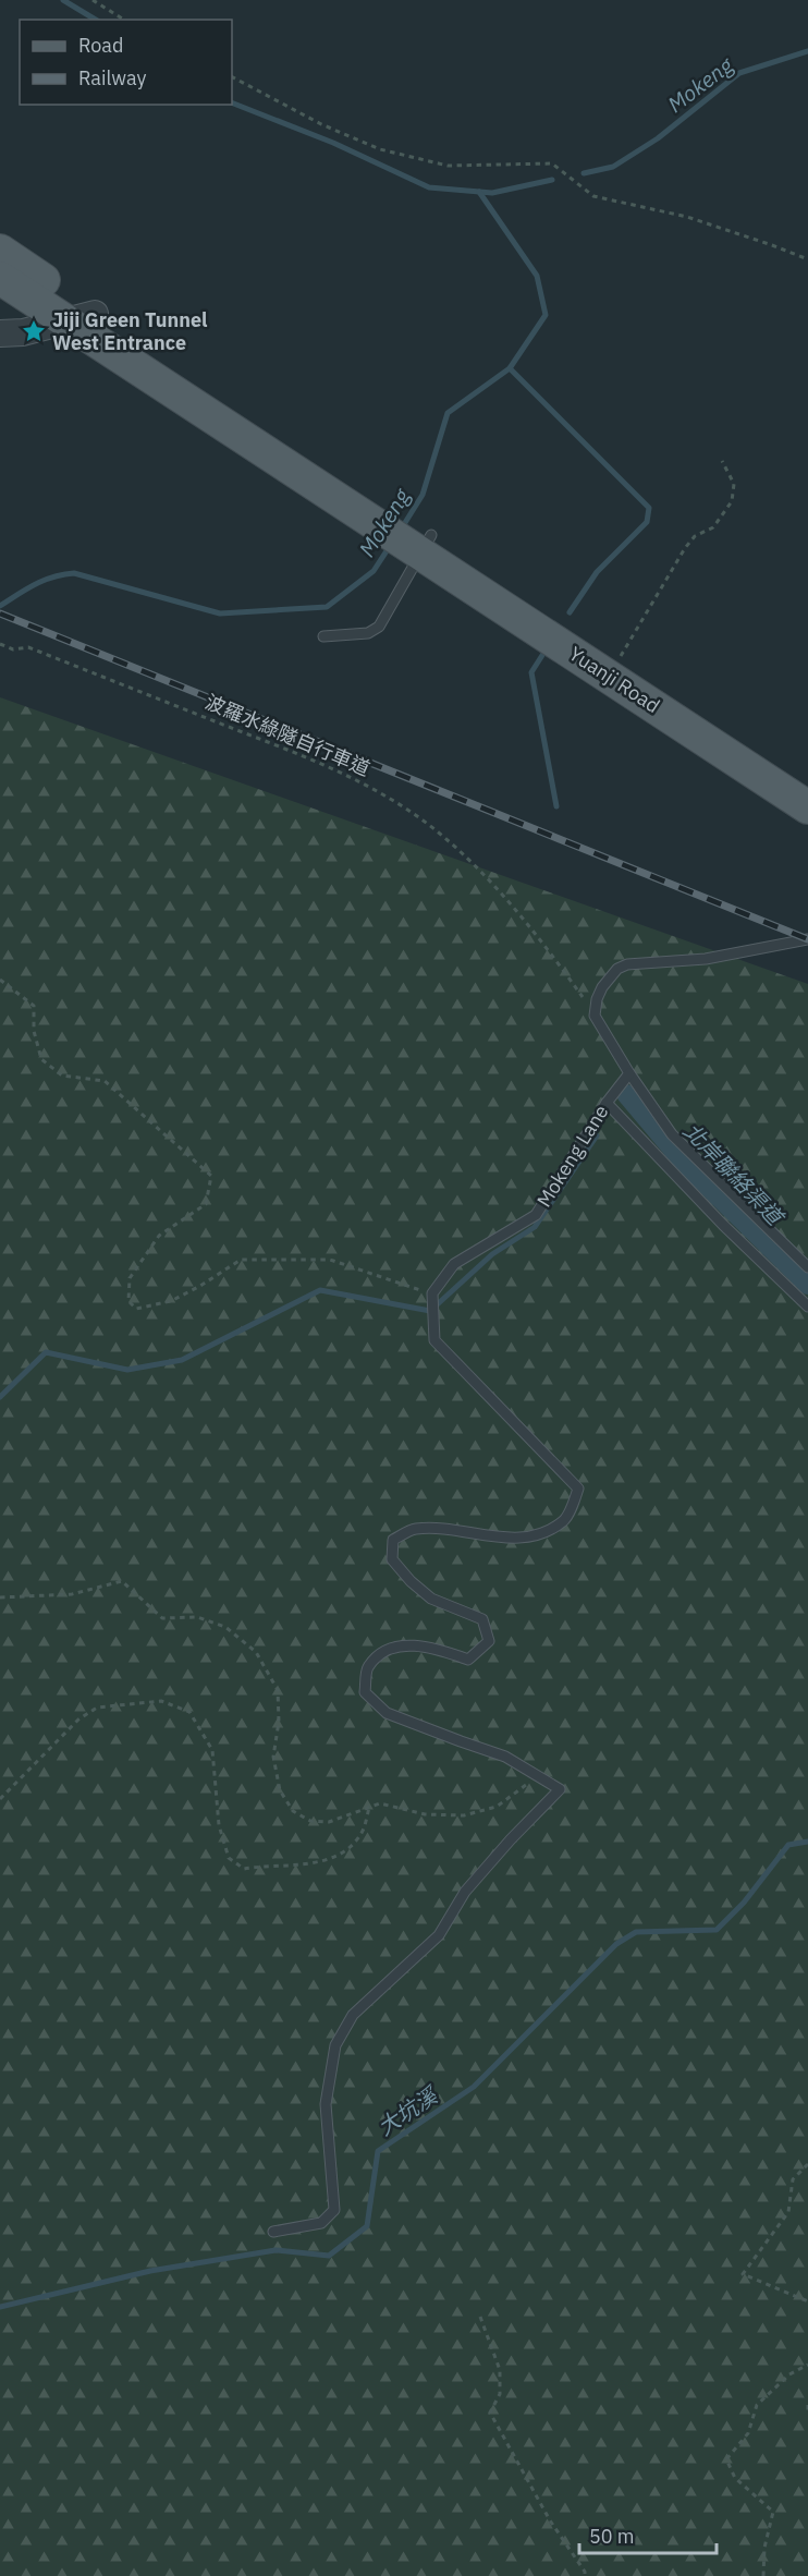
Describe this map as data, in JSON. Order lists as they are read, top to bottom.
{
  "streets": {
    "main road": ["Yuanji Road"],
    "lane": ["Mokeng Lane"],
    "path": ["波羅水綠隧自行車道"]
  },
  "water": ["Mokeng", "北岸聯絡渠道", "大坑溪"],
  "places": {
    "place": ["Jiji Green Tunnel West Entrance"]
  },
  "legend": ["Road", "Railway"],
  "scale_bar": "50 m"
}
